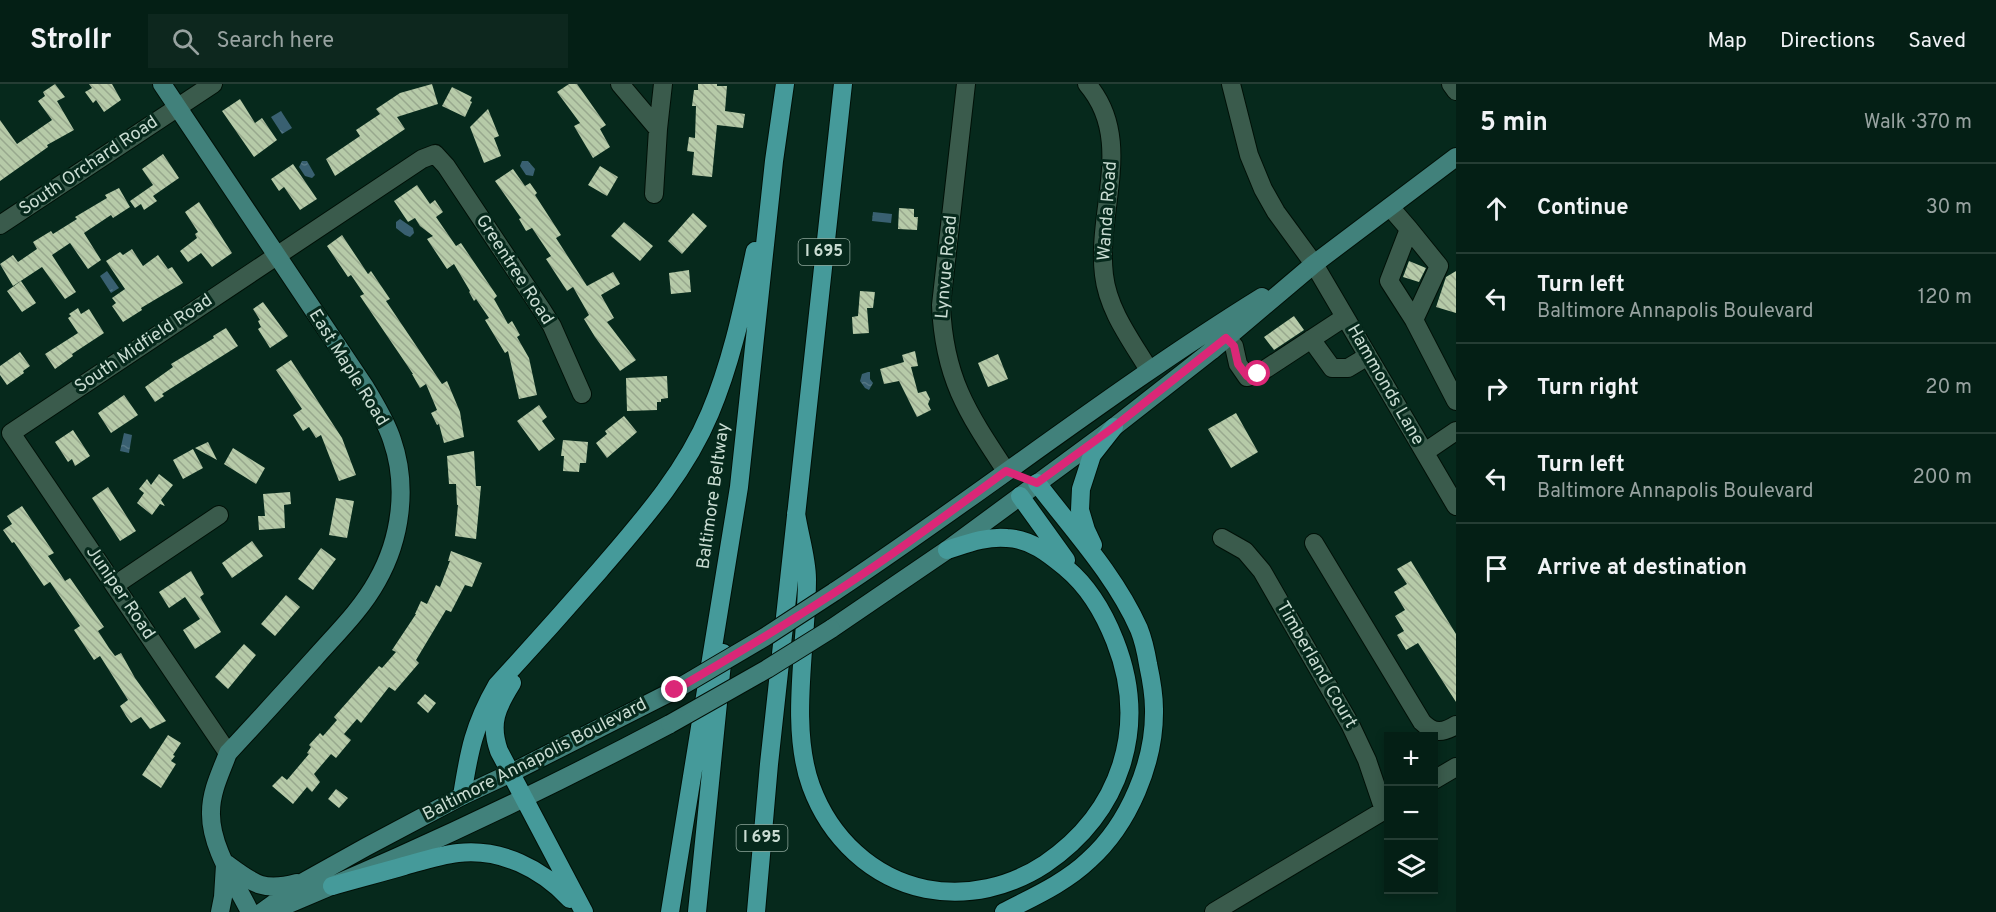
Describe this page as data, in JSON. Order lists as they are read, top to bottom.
{
  "streets": {
    "highway": ["I 695", "Baltimore Beltway"],
    "main road": ["East Maple Road", "Baltimore Annapolis Boulevard"],
    "street": [
      "South Orchard Road",
      "Wanda Road",
      "Lynvue Road",
      "Greentree Road",
      "South Midfield Road",
      "Hammonds Lane",
      "Juniper Road",
      "Timberland Court"
    ]
  },
  "crossings": [
    ["South Orchard Road", "East Maple Road"],
    ["Wanda Road", "Baltimore Annapolis Boulevard"],
    ["Lynvue Road", "Baltimore Annapolis Boulevard"],
    ["Greentree Road", "South Midfield Road"],
    ["South Midfield Road", "East Maple Road"],
    ["South Midfield Road", "Juniper Road"],
    ["East Maple Road", "Juniper Road"],
    ["Hammonds Lane", "Baltimore Annapolis Boulevard"]
  ],
  "page": {
    "header": "Strollr",
    "search": "Search here",
    "nav": ["Map", "Directions", "Saved"],
    "heading": ["5 min", "Walk · 370 m"],
    "list": [
      ["Continue", "30 m"],
      ["Turn left", "Baltimore Annapolis Boulevard", "120 m"],
      ["Turn right", "20 m"],
      ["Turn left", "Baltimore Annapolis Boulevard", "200 m"],
      "Arrive at destination"
    ],
    "map_buttons": ["+", "−"]
  }
}
